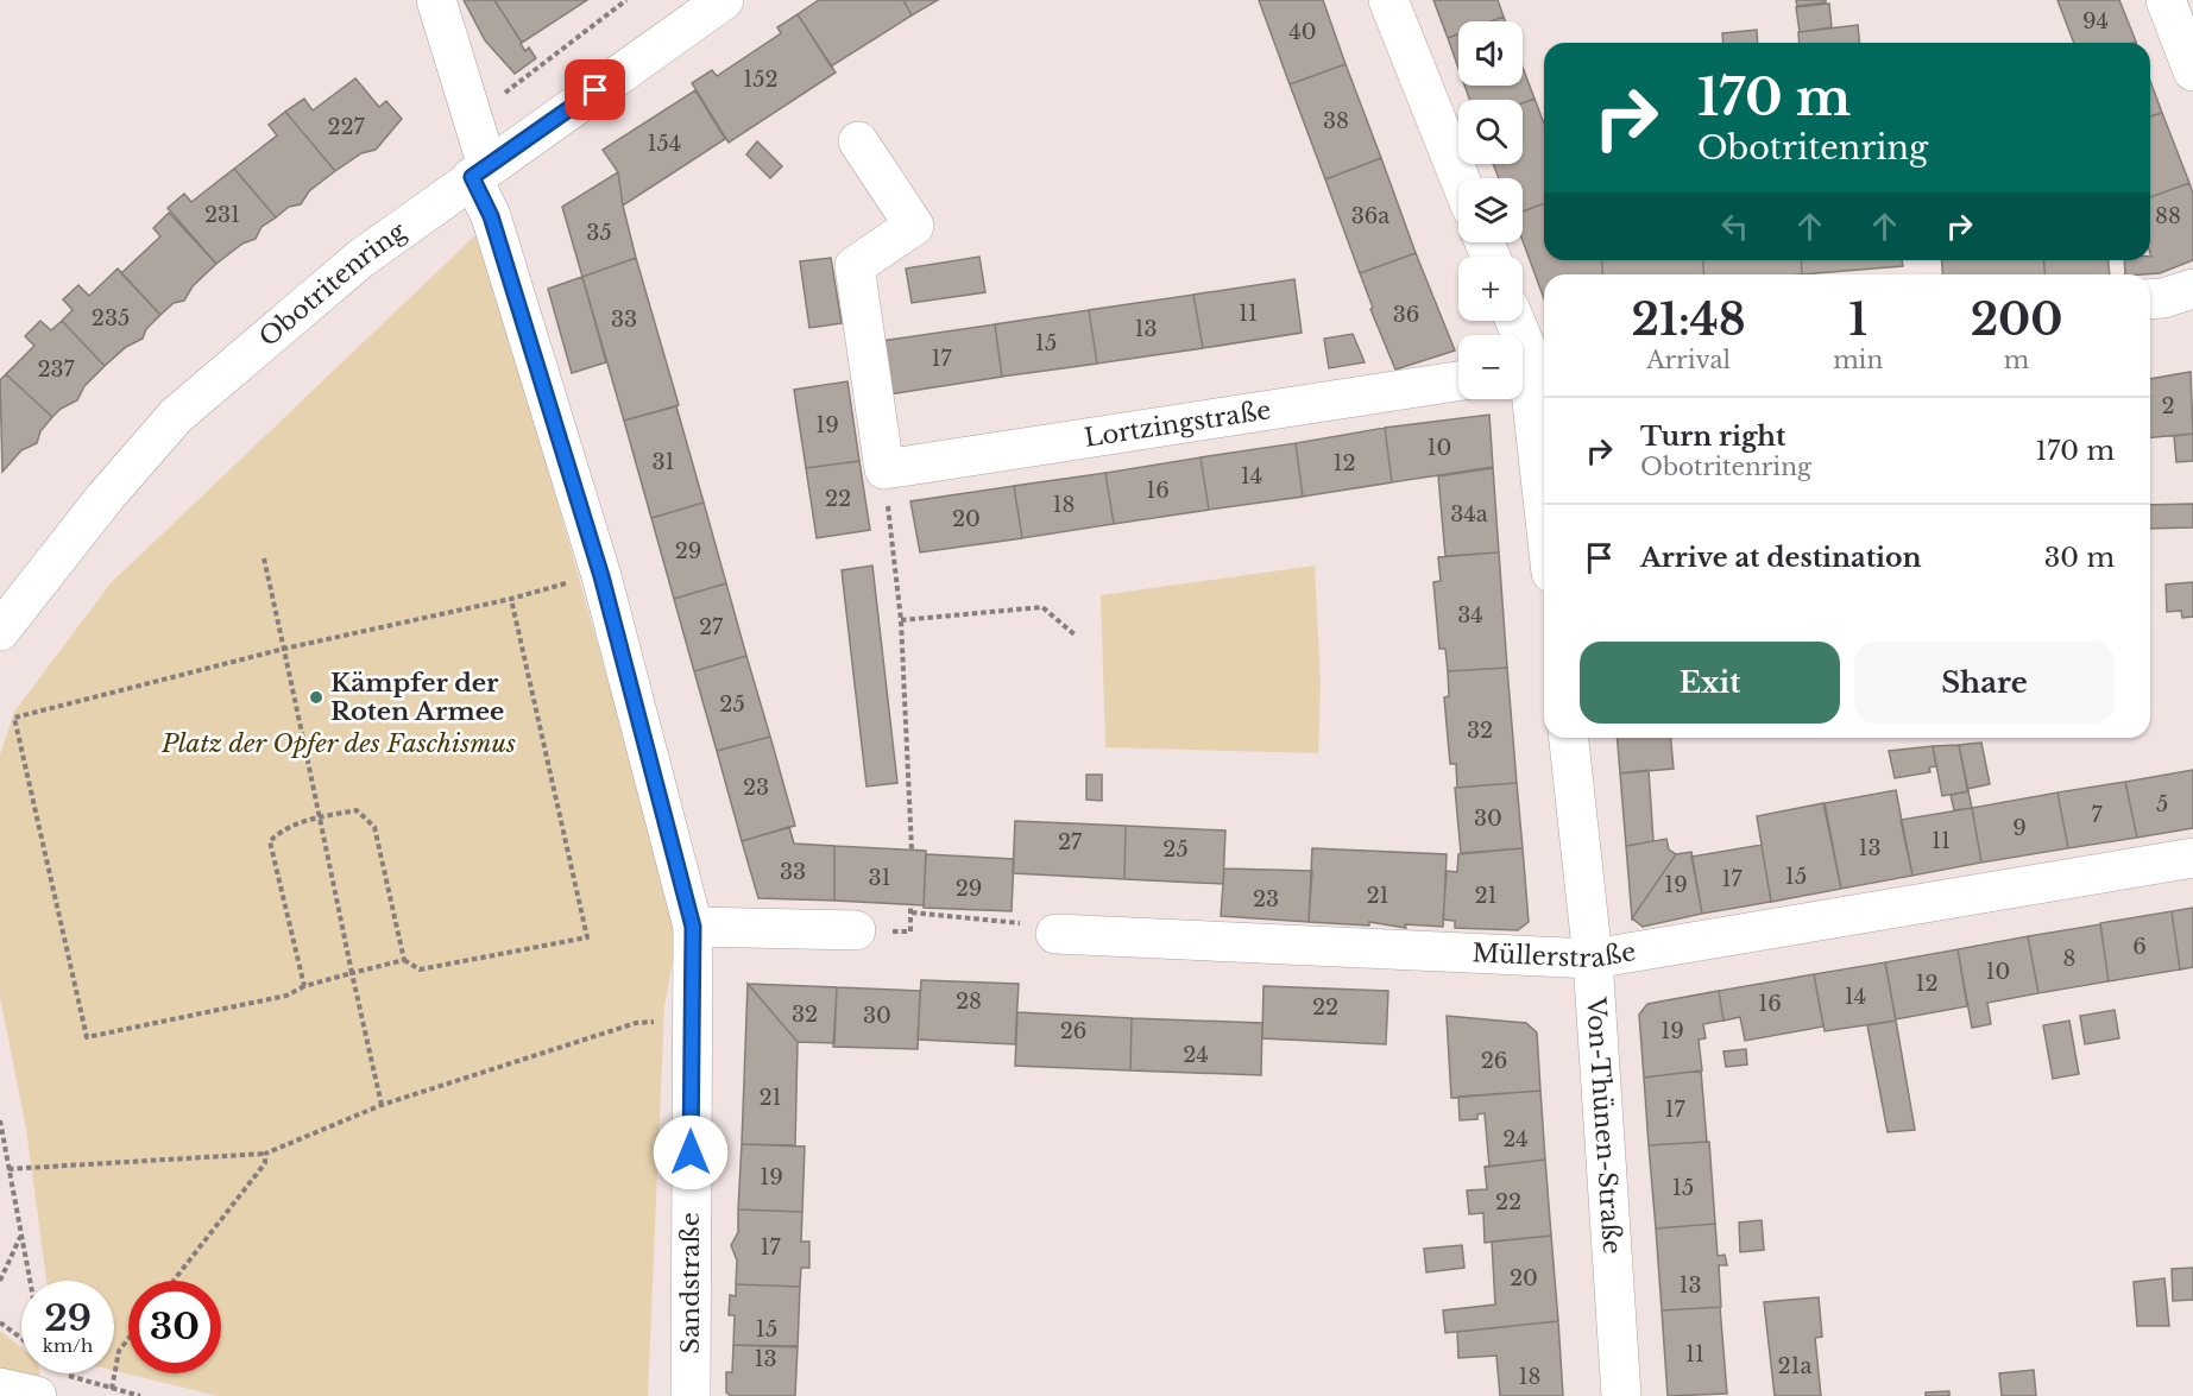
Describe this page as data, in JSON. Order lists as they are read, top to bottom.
{
  "streets": {
    "street": [
      "Obotritenring",
      "Lortzingstraße",
      "Müllerstraße",
      "Von-Thünen-Straße",
      "Sandstraße"
    ]
  },
  "crossings": [
    ["Obotritenring", "Sandstraße"],
    ["Müllerstraße", "Von-Thünen-Straße"]
  ],
  "parks": ["Platz der Opfer des Faschismus"],
  "places": ["Kämpfer der Roten Armee"],
  "house_numbers": [
    "94",
    "40",
    "152",
    "38",
    "227",
    "154",
    "231",
    "36a",
    "88",
    "35",
    "11",
    "36",
    "235",
    "33",
    "13",
    "15",
    "17",
    "237",
    "2",
    "19",
    "10",
    "31",
    "12",
    "14",
    "16",
    "22",
    "18",
    "34a",
    "20",
    "29",
    "34",
    "27",
    "25",
    "32",
    "23",
    "5",
    "7",
    "30",
    "9",
    "11",
    "27",
    "13",
    "25",
    "33",
    "15",
    "31",
    "17",
    "19",
    "29",
    "21",
    "21",
    "23",
    "6",
    "8",
    "10",
    "12",
    "14",
    "28",
    "16",
    "22",
    "32",
    "30",
    "26",
    "19",
    "24",
    "26",
    "21",
    "17",
    "24",
    "19",
    "15",
    "22",
    "17",
    "20",
    "13",
    "15",
    "11",
    "13",
    "21a",
    "18"
  ],
  "page": {
    "map_buttons": ["+", "−"],
    "turn": ["170 m", "Obotritenring"],
    "eta": [
      "21:48",
      "Arrival",
      "1",
      "min",
      "200",
      "m"
    ],
    "list": [
      {
        "name": "Turn right",
        "note": "Obotritenring",
        "value": "170 m"
      },
      {
        "name": "Arrive at destination",
        "value": "30 m"
      }
    ],
    "buttons": ["Exit", "Share"],
    "speed": "29 km/h",
    "limit": "30"
  }
}
